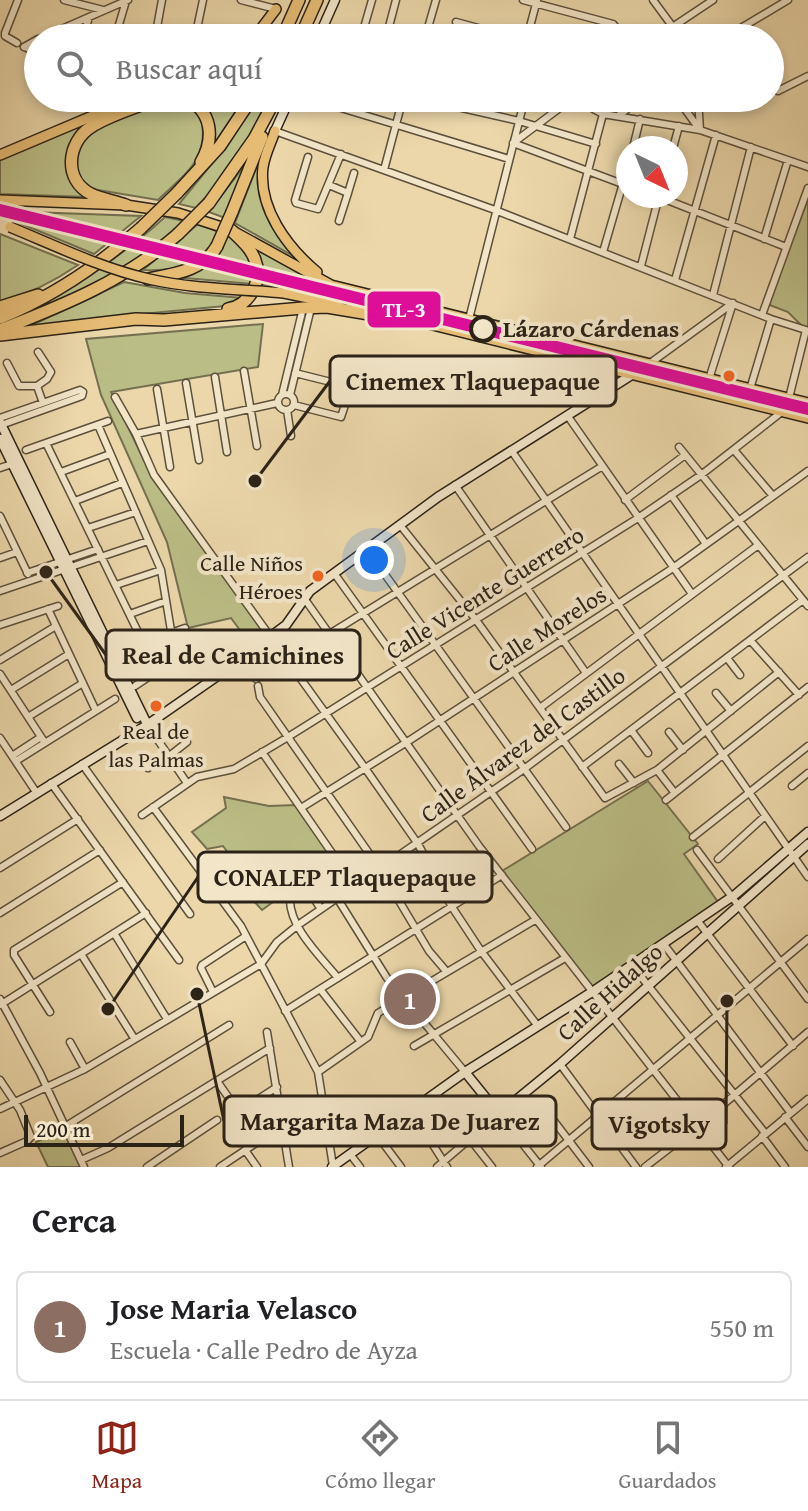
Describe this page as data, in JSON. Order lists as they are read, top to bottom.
{
  "streets": {
    "street": [
      "Calle Vicente Guerrero",
      "Calle Morelos",
      "Calle Álvarez del Castillo",
      "Calle Hidalgo"
    ]
  },
  "places": [
    "Lázaro Cárdenas",
    "Cinemex Tlaquepaque",
    "Real de Camichines",
    "Calle Niños Héroes",
    "Real de las Palmas",
    "Margarita Maza De Juarez",
    "Vigotsky",
    "CONALEP Tlaquepaque"
  ],
  "lines": ["transit line TL-3"],
  "scale_bar": "200 m",
  "north": "bottom right",
  "page": {
    "search": "Buscar aquí",
    "pins": "1",
    "scale": "200 m",
    "heading": "Cerca",
    "list": [
      {
        "mark": "1",
        "name": "Jose Maria Velasco",
        "note": "Escuela · Calle Pedro de Ayza",
        "value": "550 m"
      }
    ],
    "nav": ["Mapa", "Cómo llegar", "Guardados"]
  }
}
